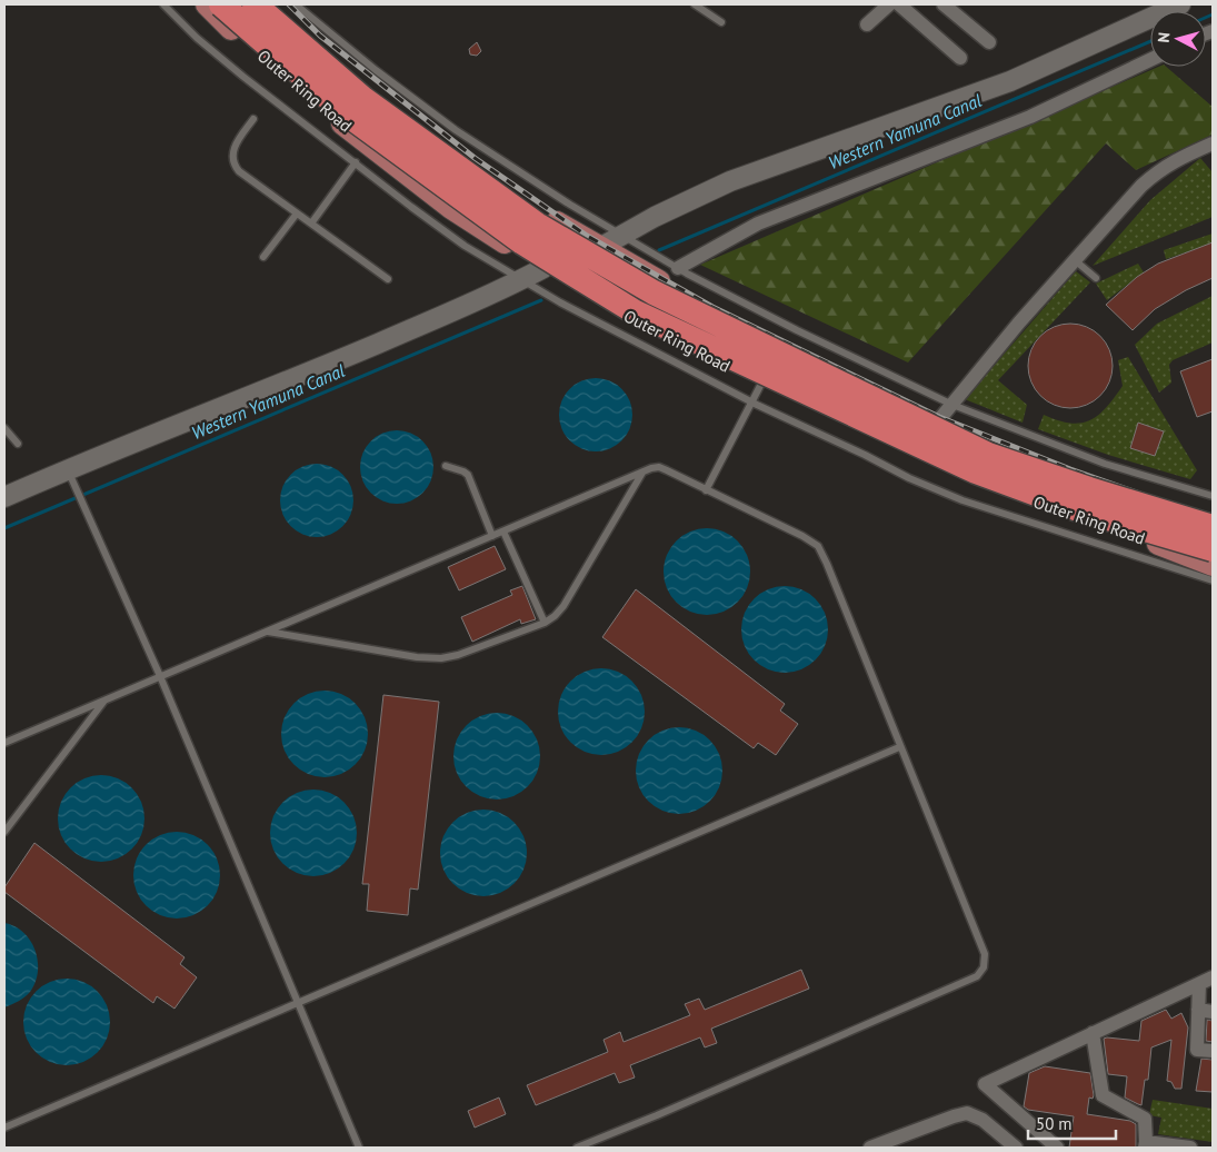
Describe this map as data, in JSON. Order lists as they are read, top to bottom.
{
  "streets": {
    "highway": ["Outer Ring Road"]
  },
  "water": ["Western Yamuna Canal"],
  "scale_bar": "50 m",
  "north": "left"
}
